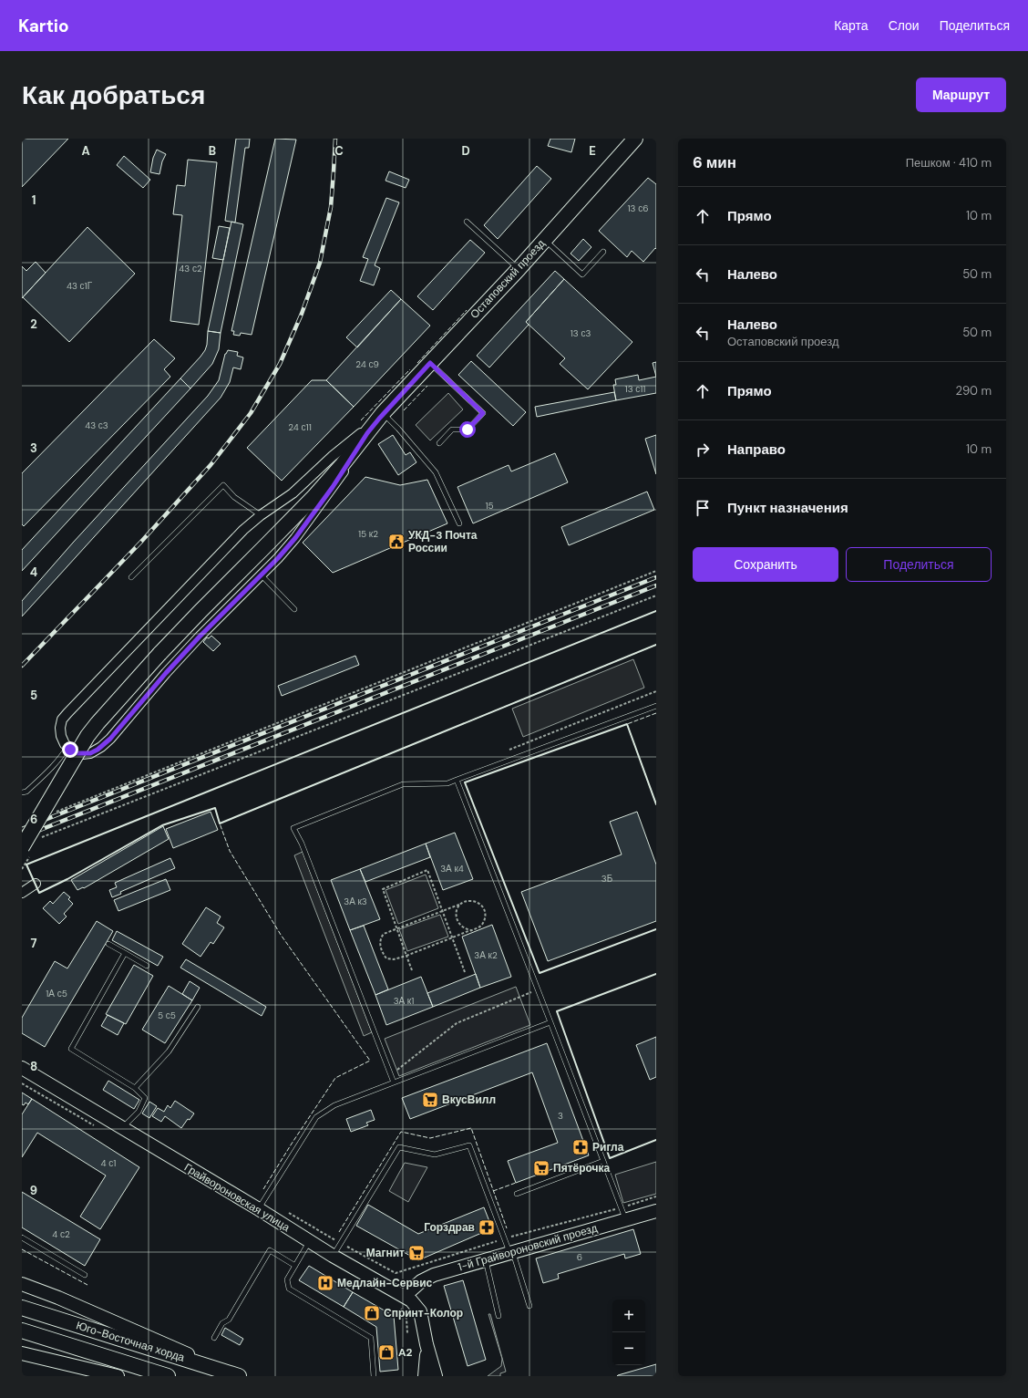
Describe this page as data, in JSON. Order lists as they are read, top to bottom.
{
  "streets": {
    "main road": [
      "Остаповский проезд",
      "Грайвороновская улица",
      "1-й Грайвороновский проезд",
      "Юго-Восточная хорда"
    ]
  },
  "crossings": [
    ["Грайвороновская улица", "1-й Грайвороновский проезд"]
  ],
  "places": {
    "public building": ["УКД-3 Почта России"],
    "supermarket": ["ВкусВилл", "Пятёрочка", "Магнит"],
    "pharmacy": ["Ригла", "Горздрав"],
    "hospital": ["Медлайн-Сервис"],
    "shop": ["Спринт-Колор", "A2"]
  },
  "house_numbers": [
    "13 с6",
    "43 с2",
    "43 с1Г",
    "13 с3",
    "24 с9",
    "13 с11",
    "43 с3",
    "24 с11",
    "15",
    "15 к2",
    "3А к4",
    "3Б",
    "3А к3",
    "3А к2",
    "1А с5",
    "3А к1",
    "5 с5",
    "3",
    "4 с1",
    "4 с2",
    "6"
  ],
  "page": {
    "header": "Kartio",
    "nav": ["Карта", "Слои", "Поделиться"],
    "buttons": [
      "Маршрут",
      ["Сохранить", "Поделиться"]
    ],
    "title": "Как добраться",
    "heading": ["6 мин", "Пешком · 410 m"],
    "list": [
      ["Прямо", "10 m"],
      ["Налево", "50 m"],
      ["Налево", "Остаповский проезд", "50 m"],
      ["Прямо", "290 m"],
      ["Направо", "10 m"],
      "Пункт назначения"
    ],
    "map_buttons": ["+", "−"]
  },
  "grid": {
    "columns": [
      "A",
      "B",
      "C",
      "D",
      "E"
    ],
    "rows": [
      "1",
      "2",
      "3",
      "4",
      "5",
      "6",
      "7",
      "8",
      "9"
    ]
  }
}
